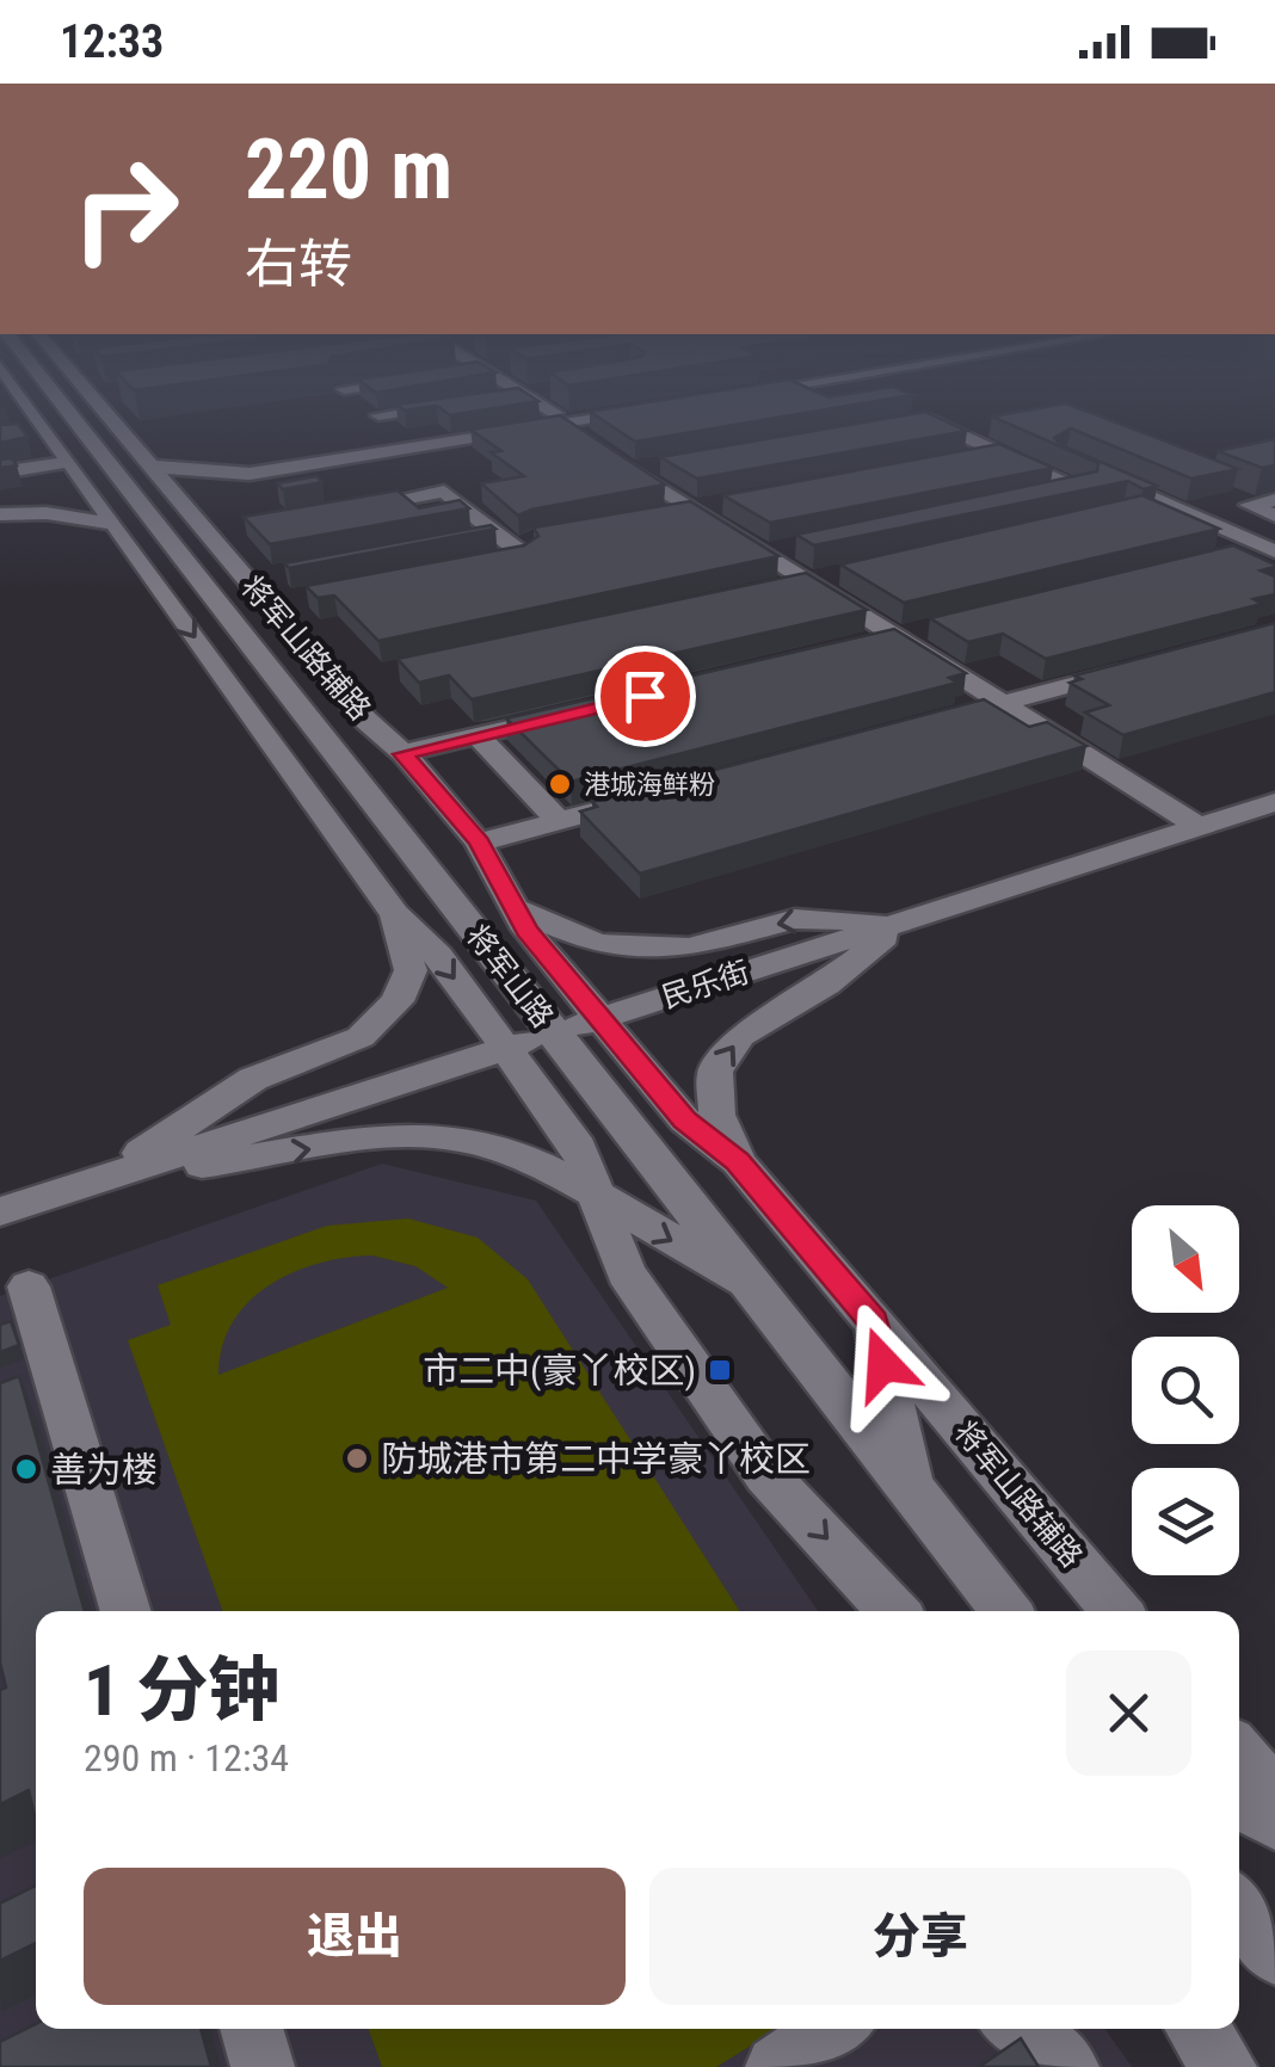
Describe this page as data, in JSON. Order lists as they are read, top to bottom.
{
  "streets": {
    "street": ["将军山路辅路", "将军山路", "民乐街"]
  },
  "crossings": [
    ["将军山路辅路", "将军山路"],
    ["将军山路辅路", "民乐街"],
    ["将军山路", "民乐街"]
  ],
  "places": {
    "other": ["港城海鲜粉", "防城港市第二中学豪丫校区", "善为楼"],
    "transit": ["市二中(豪丫校区)"]
  },
  "north": "bottom right",
  "page": {
    "status": "12:33",
    "turn": ["220 m", "右转"],
    "heading": ["1 分钟", "290 m · 12:34"],
    "buttons": ["退出", "分享"]
  }
}
